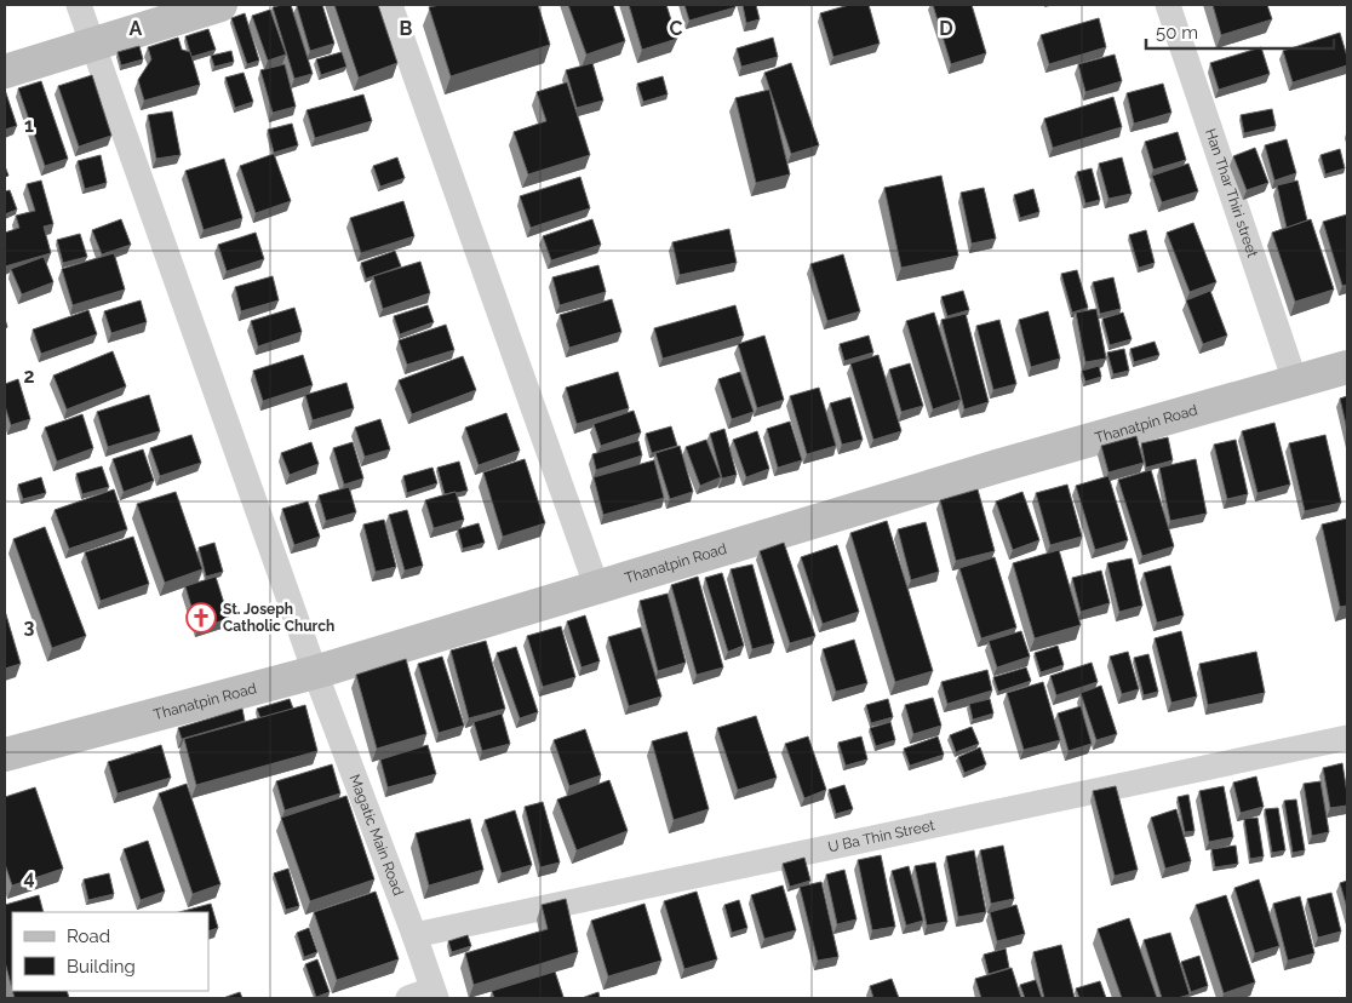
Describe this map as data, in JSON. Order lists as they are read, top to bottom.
{
  "streets": {
    "main road": ["Thanatpin Road"],
    "street": ["Han Thar Thiri street", "Magatic Main Road", "U Ba Thin Street"]
  },
  "crossings": [
    ["Han Thar Thiri street", "Thanatpin Road"],
    ["Thanatpin Road", "Magatic Main Road"],
    ["Magatic Main Road", "U Ba Thin Street"]
  ],
  "places": {
    "church": ["St. Joseph Catholic Church"]
  },
  "legend": ["Road", "Building"],
  "scale_bar": "50 m",
  "grid": {
    "columns": [
      "A",
      "B",
      "C",
      "D"
    ],
    "rows": [
      "1",
      "2",
      "3",
      "4"
    ]
  }
}
